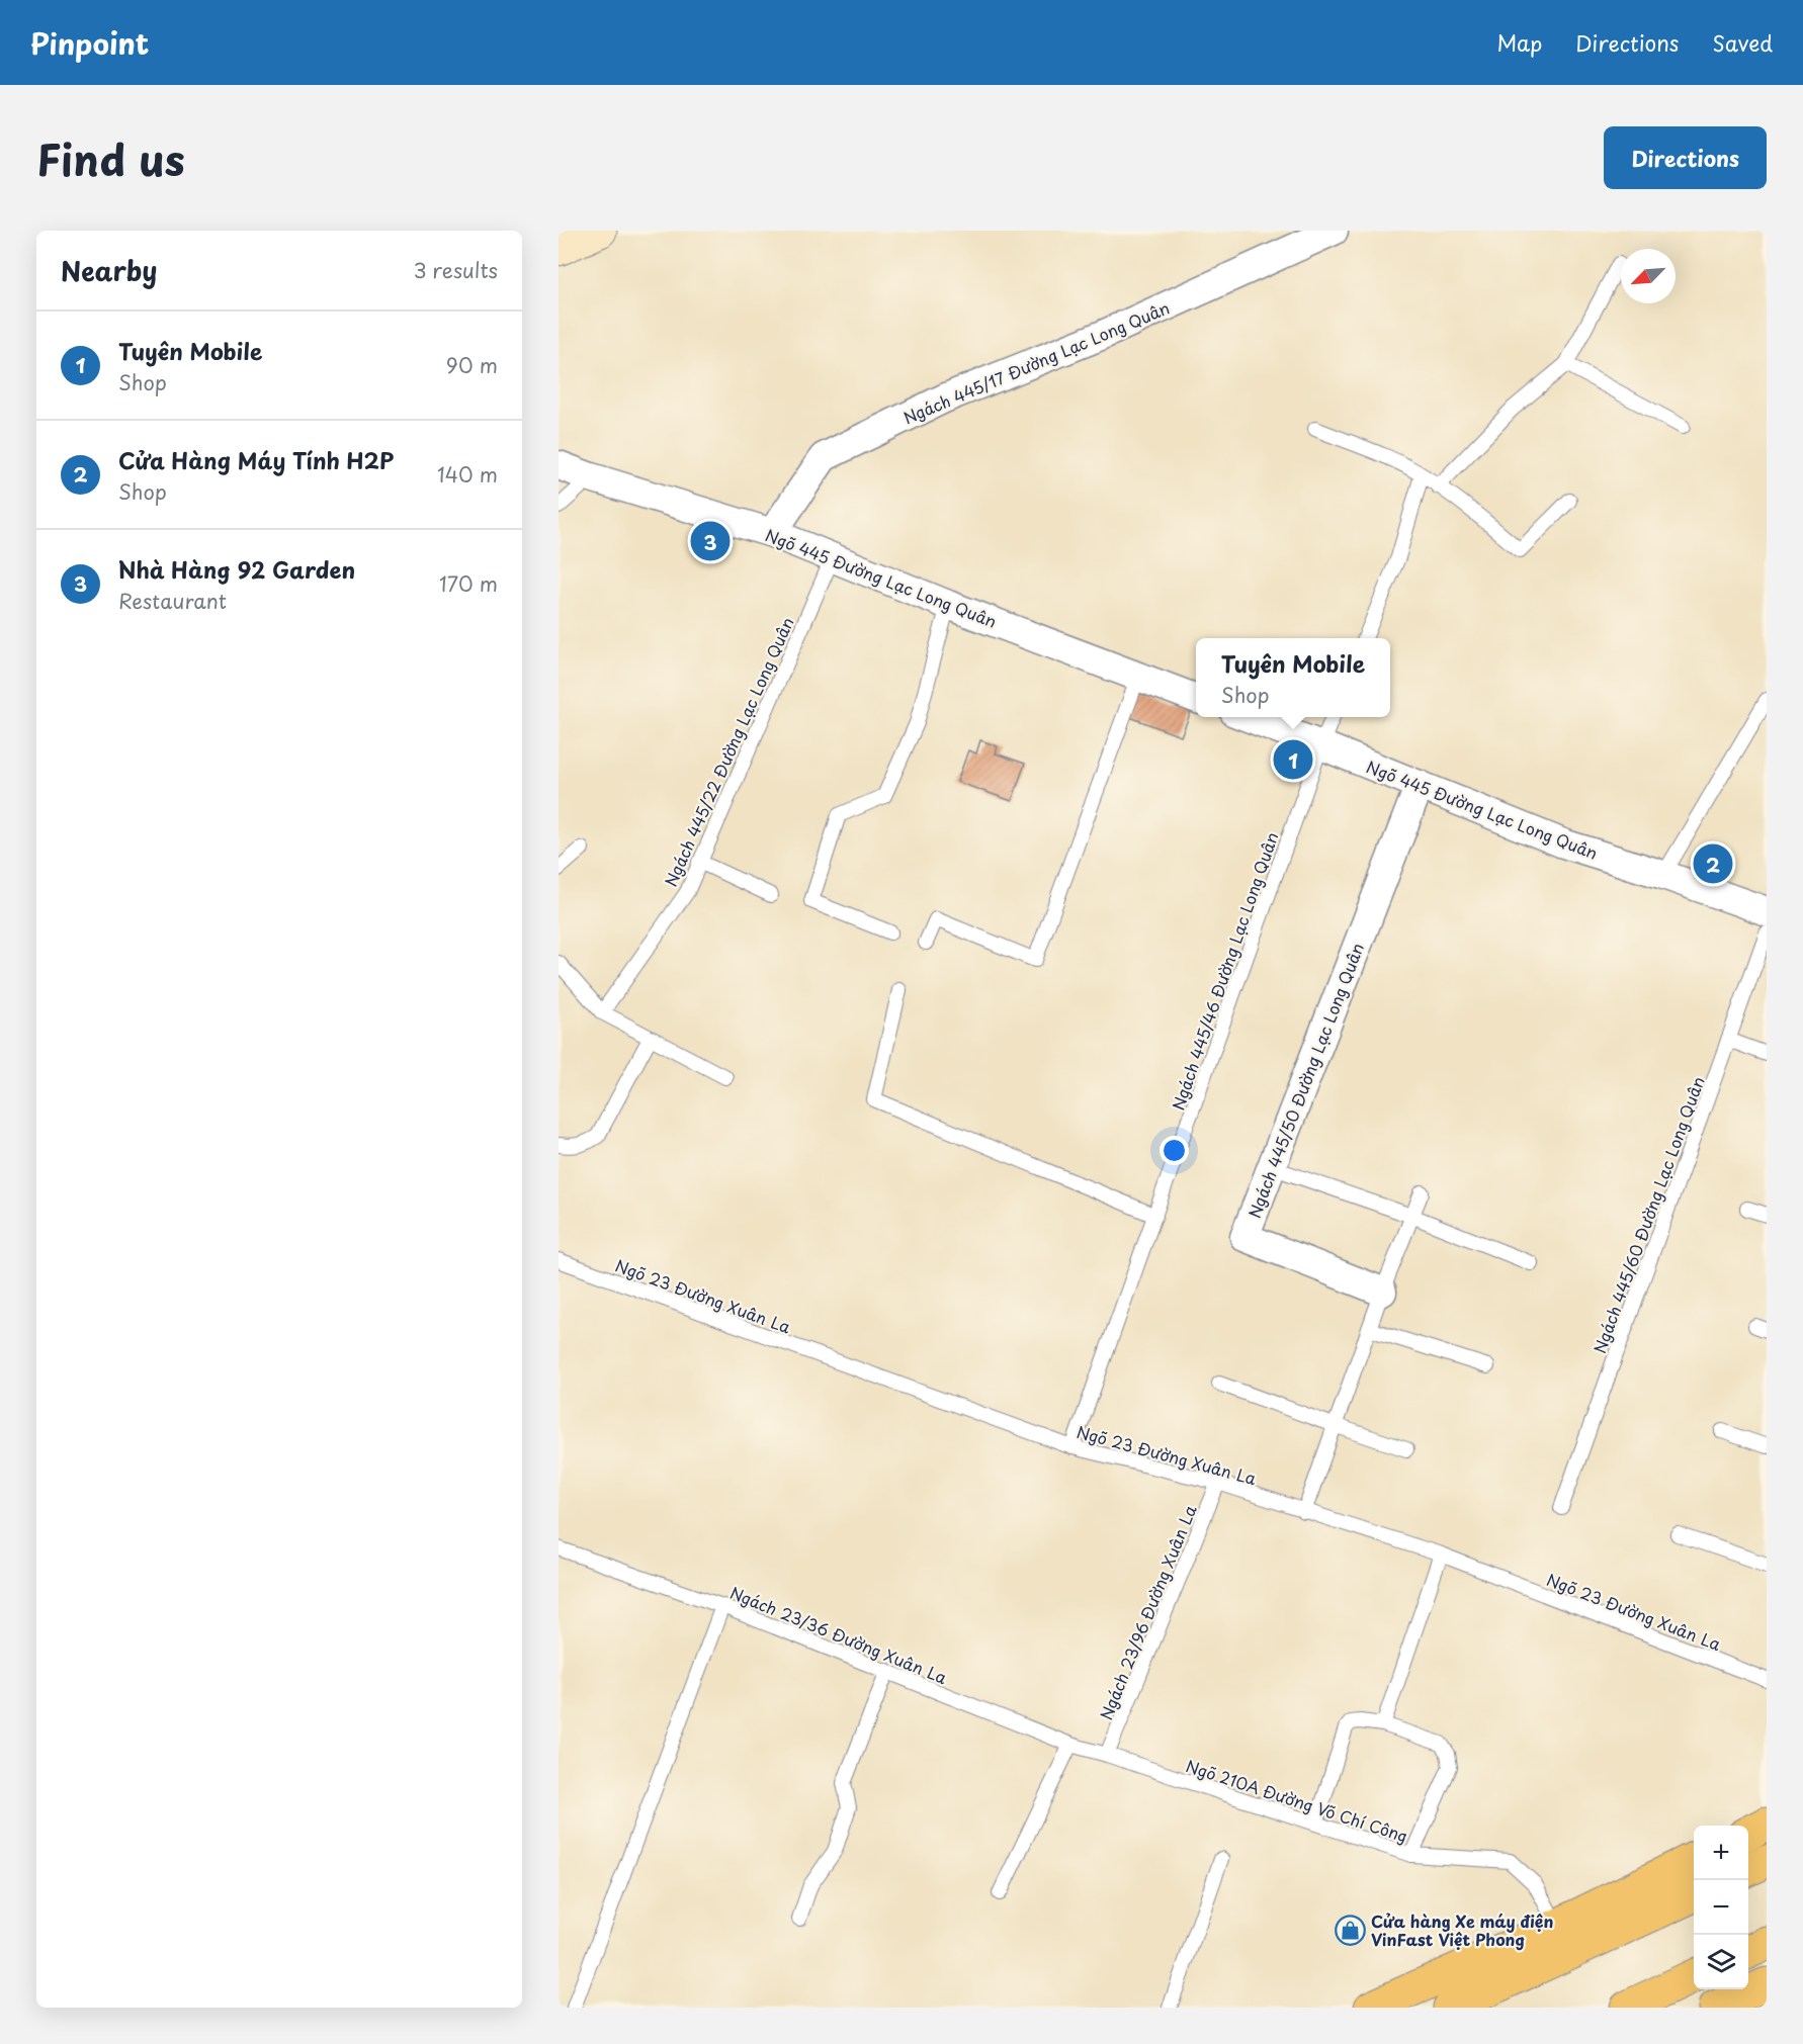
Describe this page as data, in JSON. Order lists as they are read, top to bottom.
{
  "streets": {
    "street": ["Ngách 445/17 Đường Lạc Long Quân", "Ngõ 445 Đường Lạc Long Quân", "Ngách 445/50 Đường Lạc Long Quân"],
    "lane": [
      "Ngách 445/22 Đường Lạc Long Quân",
      "Ngách 445/46 Đường Lạc Long Quân",
      "Ngách 445/60 Đường Lạc Long Quân",
      "Ngõ 23 Đường Xuân La",
      "Ngách 23/96 Đường Xuân La",
      "Ngách 23/36 Đường Xuân La",
      "Ngõ 210A Đường Võ Chí Công"
    ]
  },
  "crossings": [
    ["Ngách 445/17 Đường Lạc Long Quân", "Ngõ 445 Đường Lạc Long Quân"],
    ["Ngõ 445 Đường Lạc Long Quân", "Ngách 445/22 Đường Lạc Long Quân"],
    ["Ngõ 445 Đường Lạc Long Quân", "Ngách 445/46 Đường Lạc Long Quân"],
    ["Ngõ 445 Đường Lạc Long Quân", "Ngách 445/50 Đường Lạc Long Quân"],
    ["Ngách 445/46 Đường Lạc Long Quân", "Ngõ 23 Đường Xuân La"],
    ["Ngõ 23 Đường Xuân La", "Ngách 23/96 Đường Xuân La"],
    ["Ngách 23/96 Đường Xuân La", "Ngách 23/36 Đường Xuân La"],
    ["Ngách 23/96 Đường Xuân La", "Ngõ 210A Đường Võ Chí Công"],
    ["Ngách 23/36 Đường Xuân La", "Ngõ 210A Đường Võ Chí Công"]
  ],
  "places": {
    "shop": ["Cửa hàng Xe máy điện VinFast Việt Phong"]
  },
  "north": "bottom left",
  "page": {
    "header": "Pinpoint",
    "nav": ["Map", "Directions", "Saved"],
    "title": "Find us",
    "buttons": "Directions",
    "heading": ["Nearby", "3 results"],
    "list": [
      {
        "mark": "1",
        "name": "Tuyên Mobile",
        "note": "Shop",
        "value": "90 m"
      },
      {
        "mark": "2",
        "name": "Cửa Hàng Máy Tính H2P",
        "note": "Shop",
        "value": "140 m"
      },
      {
        "mark": "3",
        "name": "Nhà Hàng 92 Garden",
        "note": "Restaurant",
        "value": "170 m"
      }
    ],
    "pins": ["3", "1", "2"],
    "popup": ["Tuyên Mobile", "Shop"],
    "map_buttons": ["+", "−"]
  }
}
